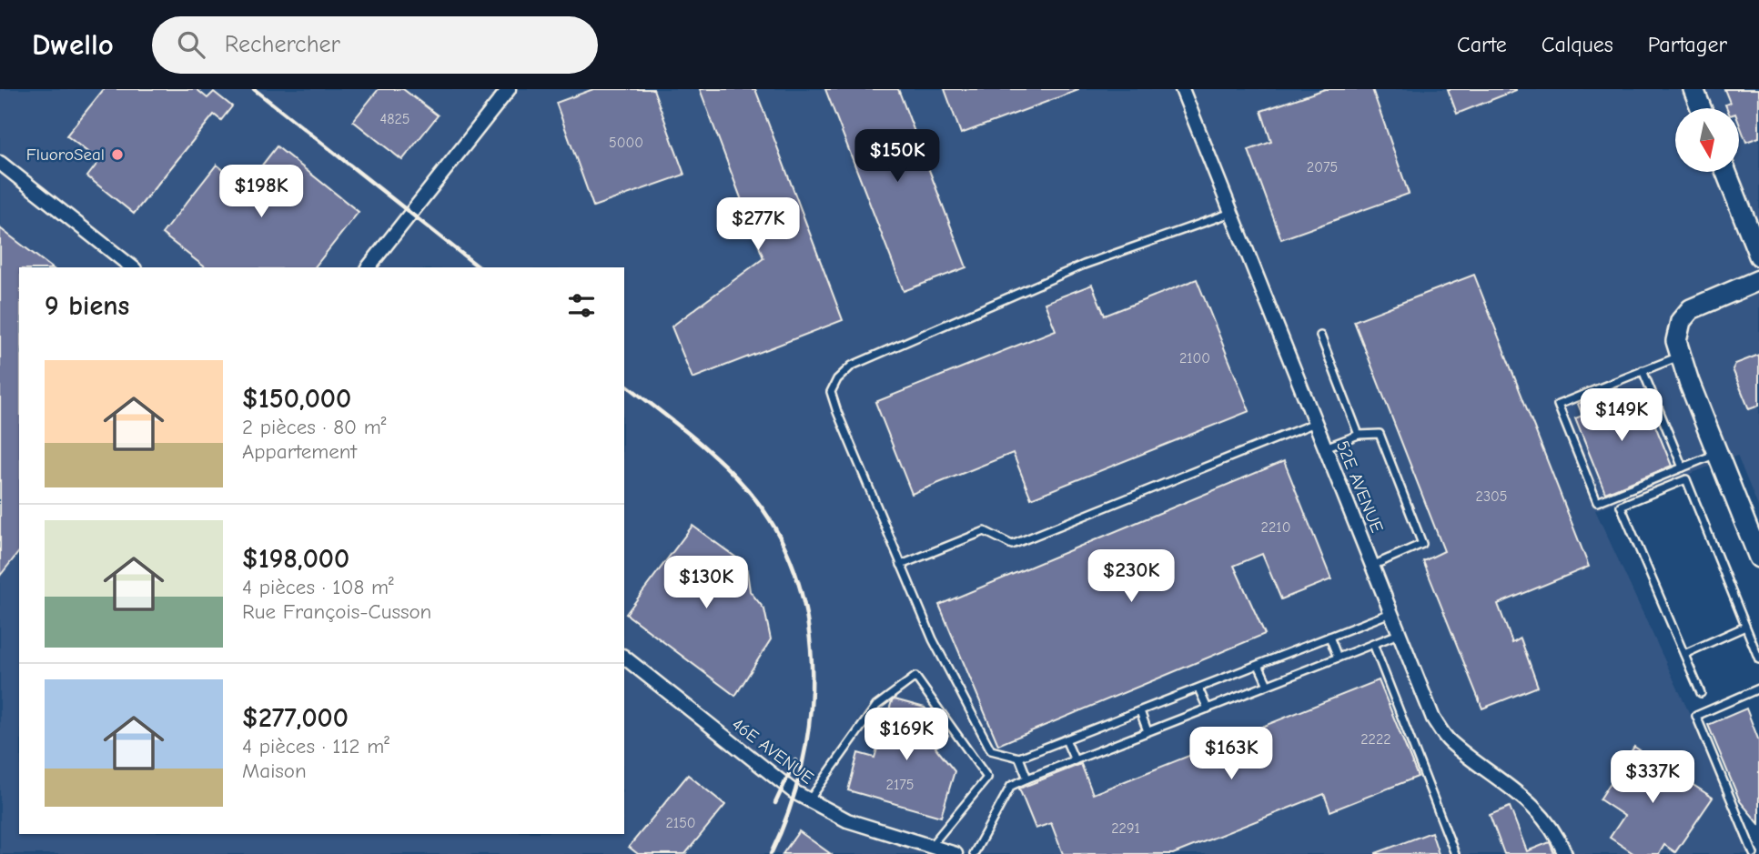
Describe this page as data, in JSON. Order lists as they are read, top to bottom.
{
  "streets": {
    "street": ["52E AVENUE", "46E AVENUE"]
  },
  "places": ["FluoroSeal"],
  "house_numbers": [
    "4825",
    "5000",
    "2075",
    "2100",
    "2305",
    "2210",
    "2222",
    "2175",
    "2150",
    "2291"
  ],
  "north": "bottom",
  "page": {
    "header": "Dwello",
    "search": "Rechercher",
    "nav": ["Carte", "Calques", "Partager"],
    "price": [
      "$150K",
      "$198K",
      "$277K",
      "$149K",
      "$230K",
      "$130K",
      "$169K",
      "$163K",
      "$337K"
    ],
    "heading": "9 biens",
    "list": [
      {
        "name": "$150,000",
        "note": "2 pièces · 80 m² · Appartement"
      },
      {
        "name": "$198,000",
        "note": "4 pièces · 108 m² · Rue François-Cusson"
      },
      {
        "name": "$277,000",
        "note": "4 pièces · 112 m² · Maison"
      }
    ]
  }
}
